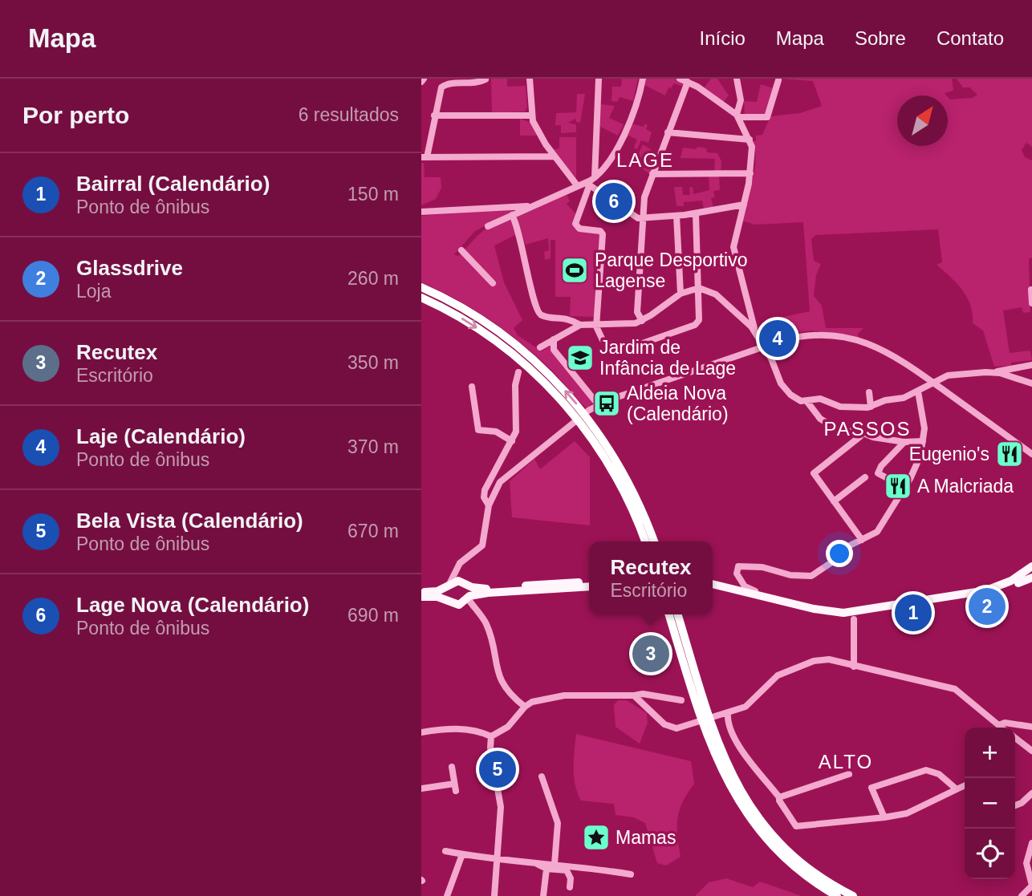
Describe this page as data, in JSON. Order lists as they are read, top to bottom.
{
  "districts": ["LAGE", "PASSOS", "ALTO"],
  "places": {
    "sports": ["Parque Desportivo Lagense"],
    "school or university": ["Jardim de Infância de Lage"],
    "bus stop": ["Aldeia Nova (Calendário)"],
    "restaurant": ["Eugenio's", "A Malcriada"],
    "place": ["Mamas"]
  },
  "north": "top right",
  "page": {
    "header": "Mapa",
    "nav": [
      "Início",
      "Mapa",
      "Sobre",
      "Contato"
    ],
    "heading": ["Por perto", "6 resultados"],
    "list": [
      {
        "mark": "1",
        "name": "Bairral (Calendário)",
        "note": "Ponto de ônibus",
        "value": "150 m"
      },
      {
        "mark": "2",
        "name": "Glassdrive",
        "note": "Loja",
        "value": "260 m"
      },
      {
        "mark": "3",
        "name": "Recutex",
        "note": "Escritório",
        "value": "350 m"
      },
      {
        "mark": "4",
        "name": "Laje (Calendário)",
        "note": "Ponto de ônibus",
        "value": "370 m"
      },
      {
        "mark": "5",
        "name": "Bela Vista (Calendário)",
        "note": "Ponto de ônibus",
        "value": "670 m"
      },
      {
        "mark": "6",
        "name": "Lage Nova (Calendário)",
        "note": "Ponto de ônibus",
        "value": "690 m"
      }
    ],
    "pins": [
      "6",
      "4",
      "2",
      "1",
      "3",
      "5"
    ],
    "popup": ["Recutex", "Escritório"],
    "map_buttons": ["+", "−"]
  }
}
